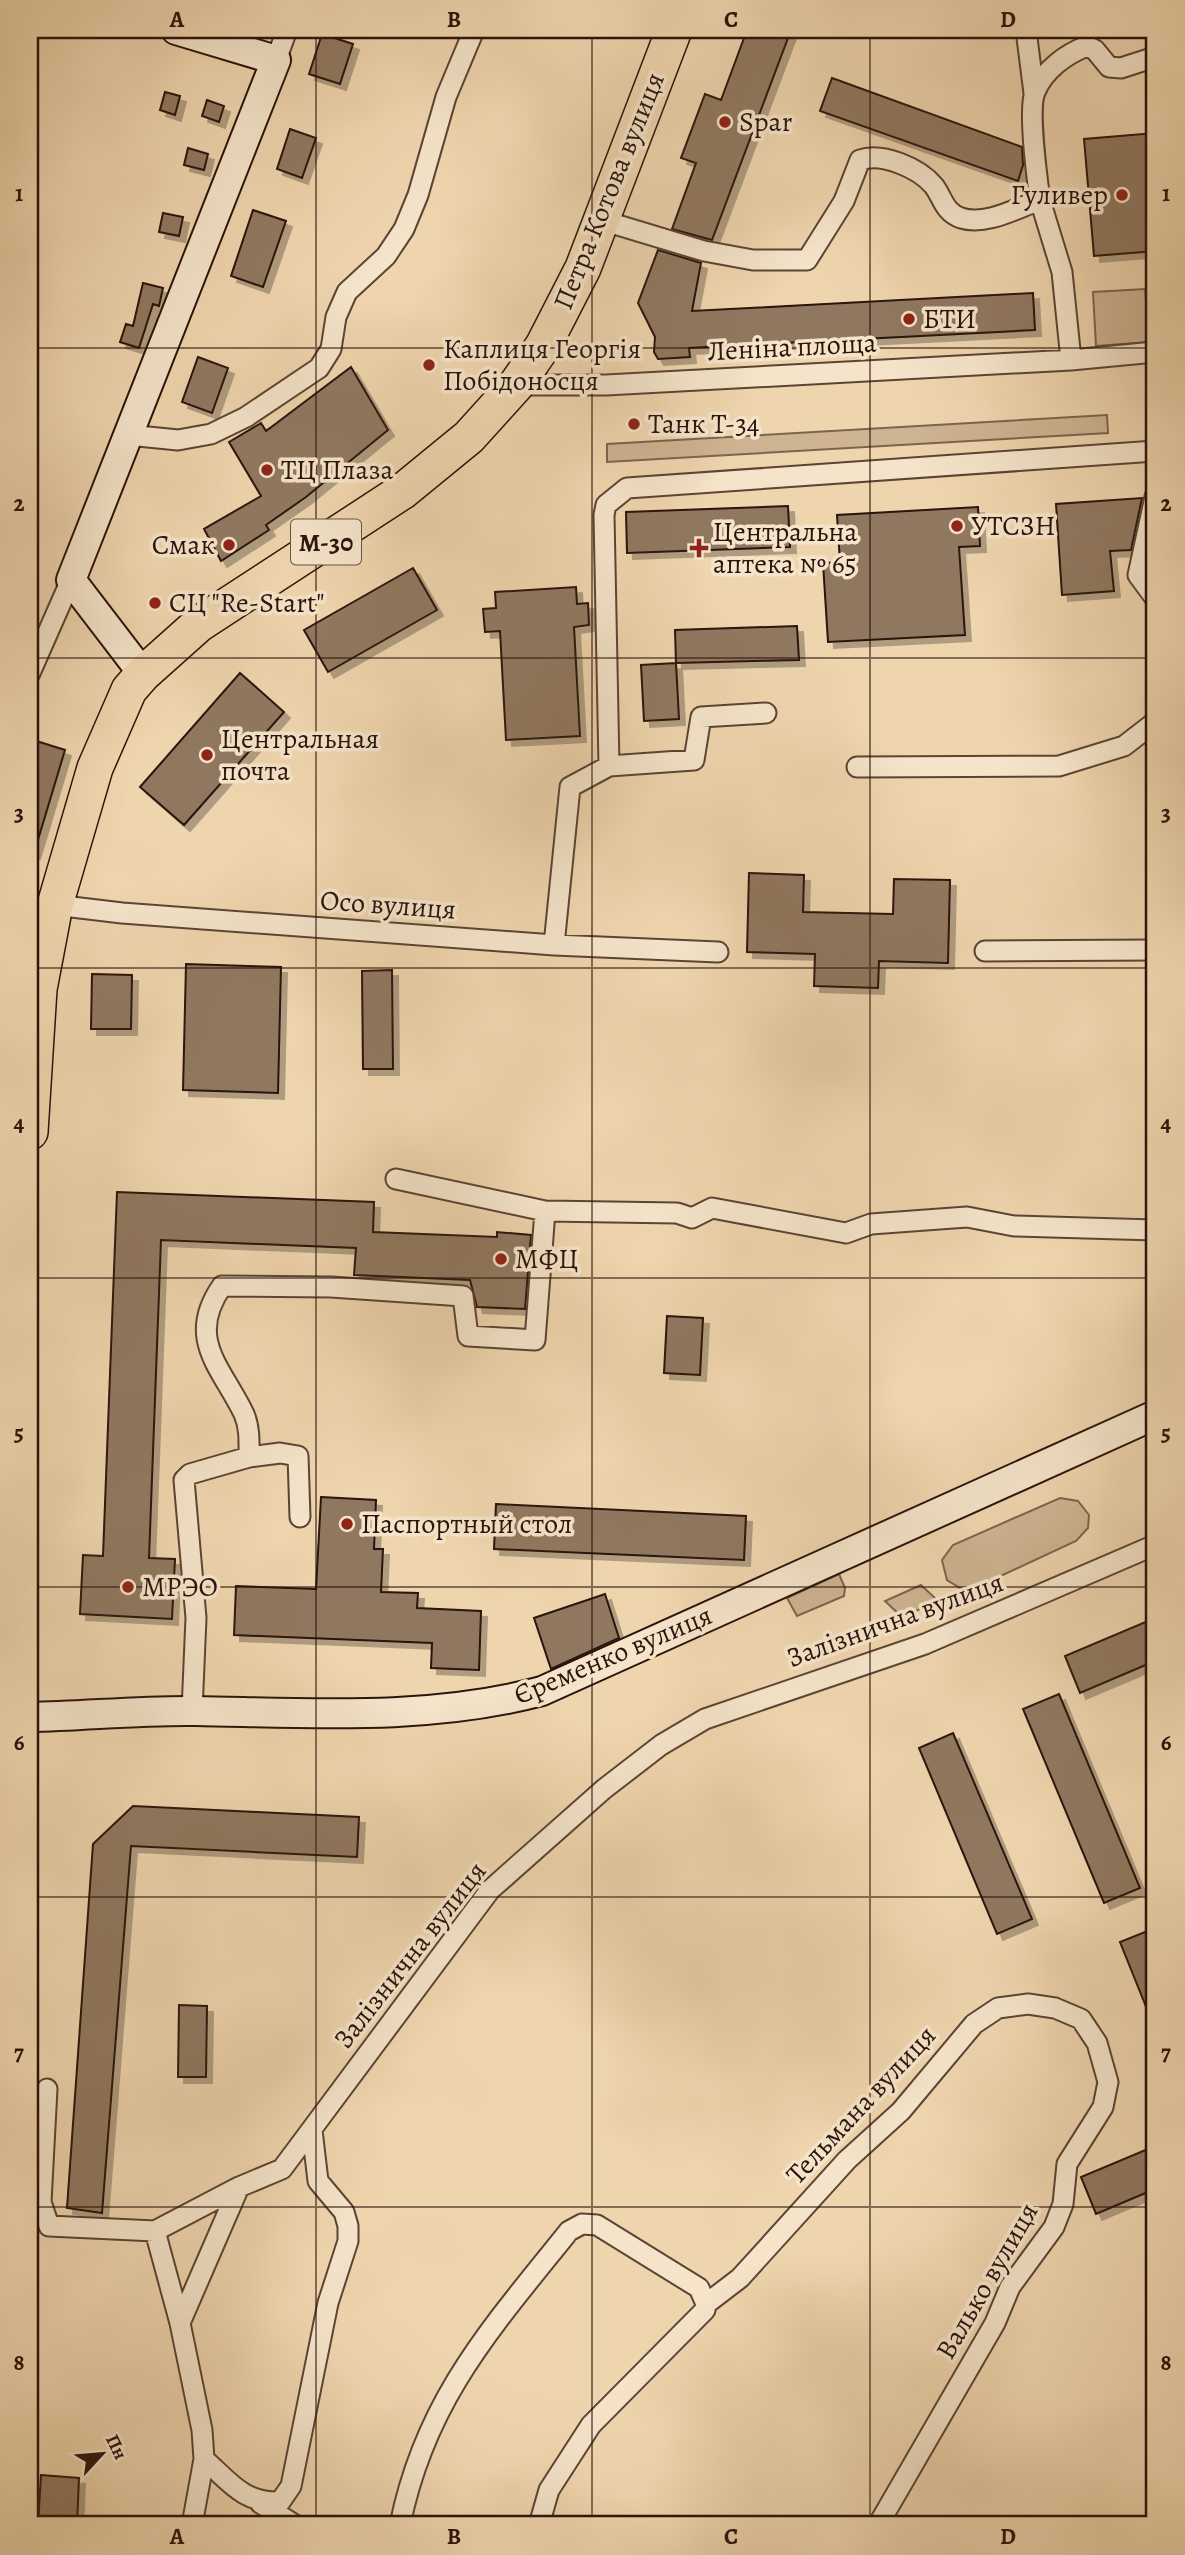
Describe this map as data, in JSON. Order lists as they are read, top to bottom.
{
  "streets": {
    "highway": ["Петра Котова вулиця", "М-30"],
    "street": [
      "Леніна площа",
      "Осо вулиця",
      "Залізнична вулиця",
      "Єременко вулиця",
      "Тельмана вулиця",
      "Валько вулиця"
    ]
  },
  "crossings": [
    ["Петра Котова вулиця", "Леніна площа"],
    ["Петра Котова вулиця", "М-30"],
    ["Леніна площа", "М-30"],
    ["М-30", "Осо вулиця"],
    ["Тельмана вулиця", "Валько вулиця"]
  ],
  "places": {
    "other": [
      "Spar",
      "Гуливер",
      "БТИ",
      "Каплиця Георгія Побідоносця",
      "Танк Т-34",
      "ТЦ Плаза",
      "УТСЗН",
      "Смак",
      "СЦ \"Re-Start\"",
      "Центральная почта",
      "МФЦ",
      "Паспортный стол",
      "МРЭО"
    ],
    "health": ["Центральна аптека № 65"]
  },
  "north": "top right",
  "grid": {
    "columns": [
      "A",
      "B",
      "C",
      "D"
    ],
    "rows": [
      "1",
      "2",
      "3",
      "4",
      "5",
      "6",
      "7",
      "8"
    ]
  }
}
